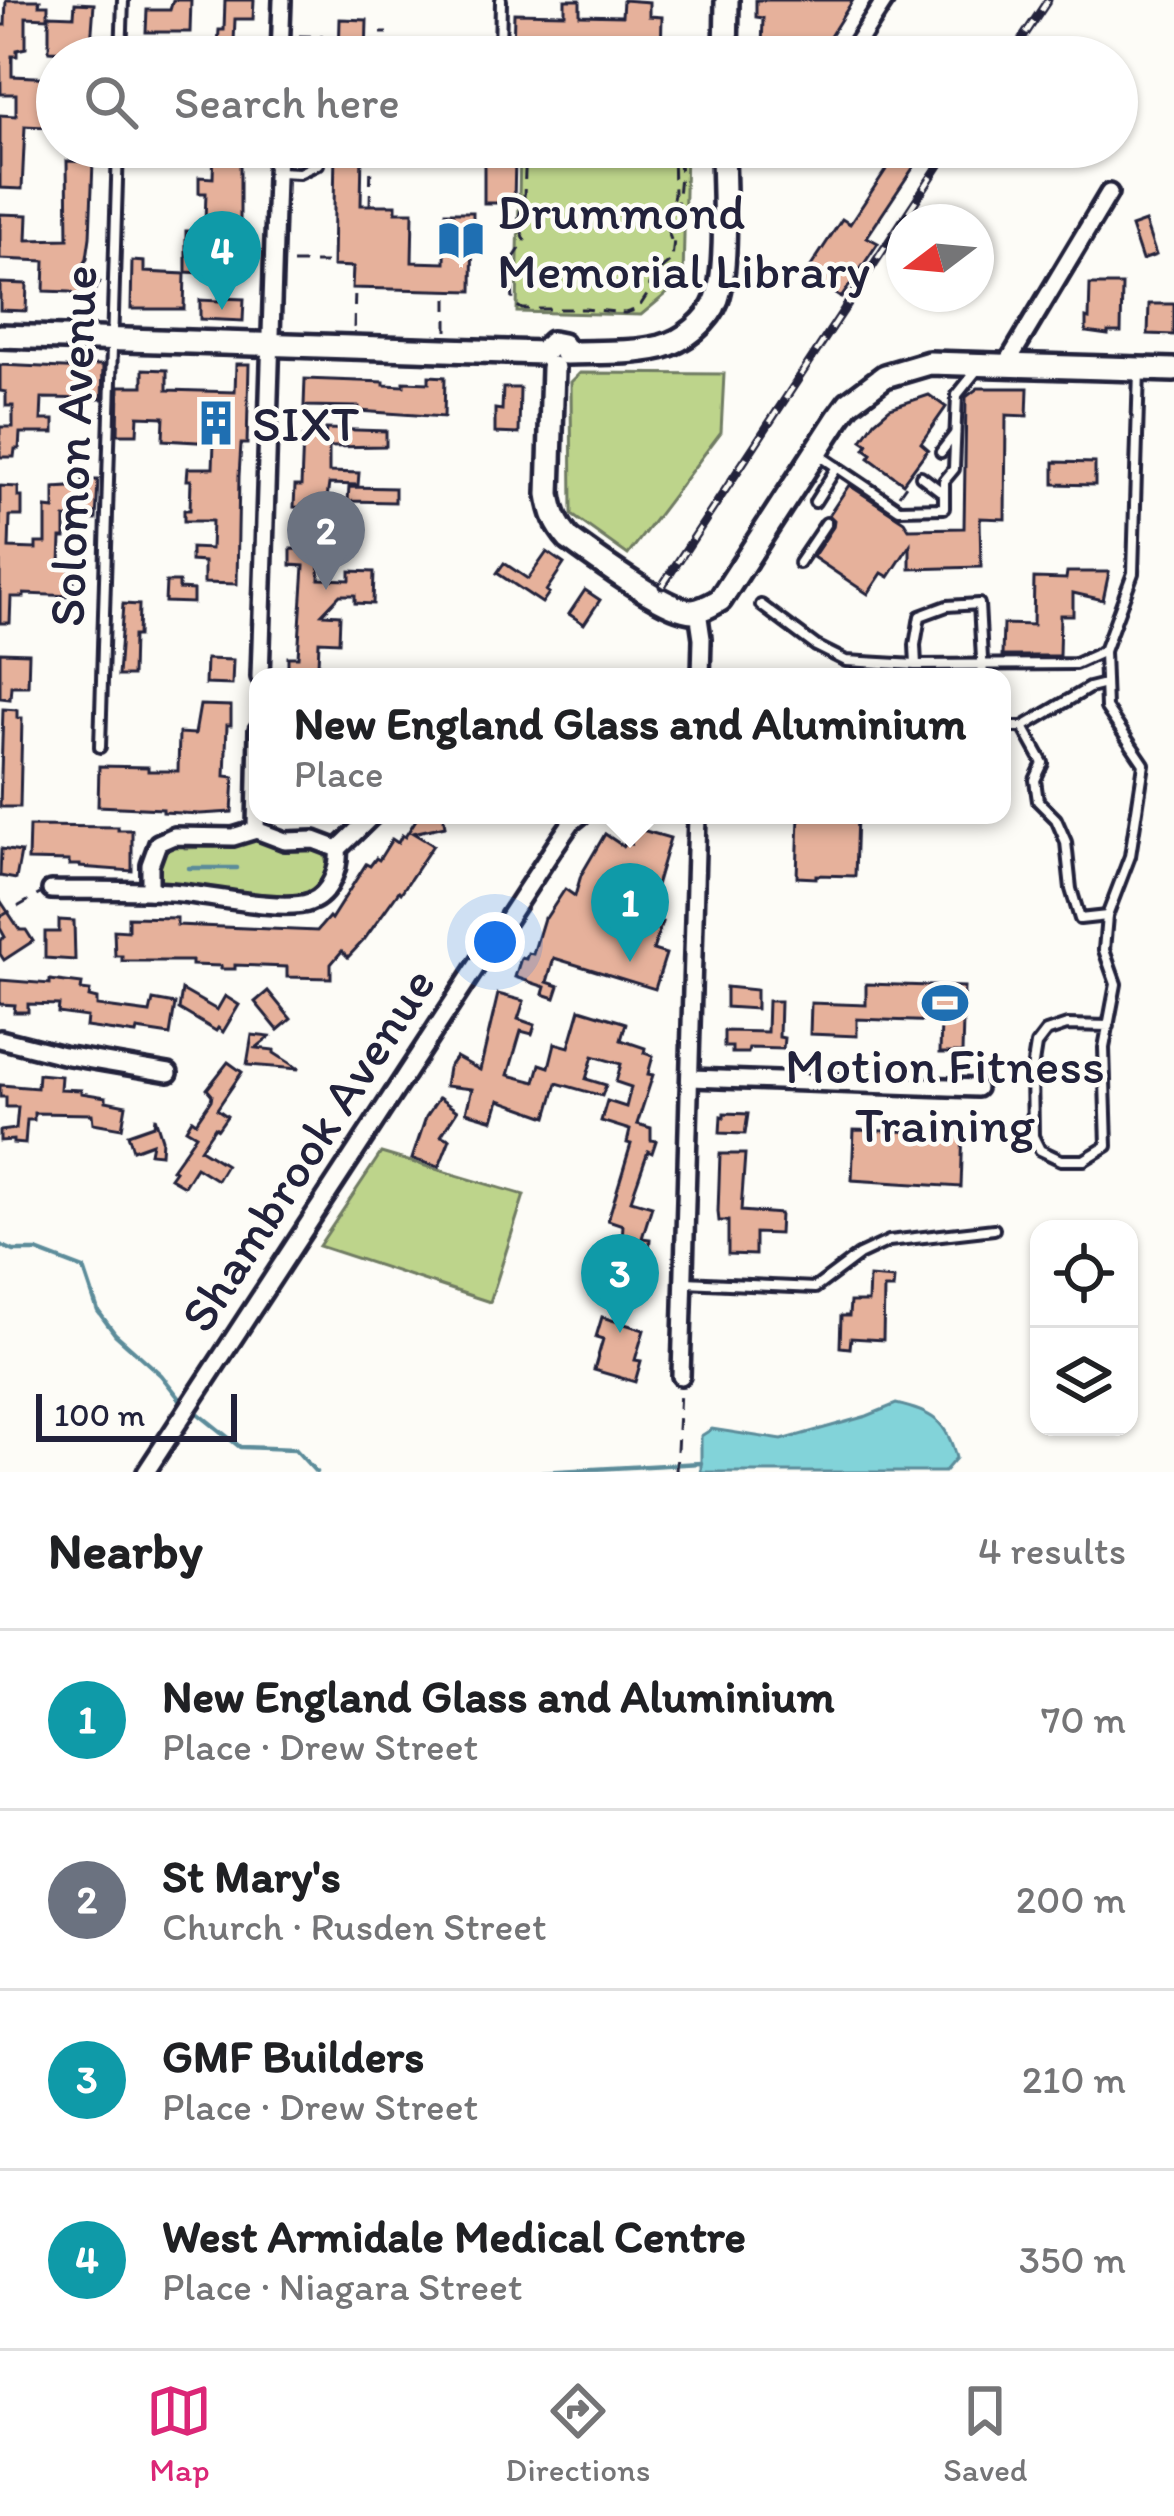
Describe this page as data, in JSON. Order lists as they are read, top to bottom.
{
  "streets": {
    "street": ["Shambrook Avenue"],
    "lane": ["Solomon Avenue"]
  },
  "places": {
    "library": ["Drummond Memorial Library"],
    "building": ["SIXT"],
    "sports": ["Motion Fitness Training"]
  },
  "scale_bar": "100 m",
  "north": "left",
  "page": {
    "search": "Search here",
    "pins": [
      "4",
      "2",
      "1",
      "3"
    ],
    "popup": ["New England Glass and Aluminium", "Place"],
    "scale": "100 m",
    "heading": ["Nearby", "4 results"],
    "list": [
      {
        "mark": "1",
        "name": "New England Glass and Aluminium",
        "note": "Place · Drew Street",
        "value": "70 m"
      },
      {
        "mark": "2",
        "name": "St Mary's",
        "note": "Church · Rusden Street",
        "value": "200 m"
      },
      {
        "mark": "3",
        "name": "GMF Builders",
        "note": "Place · Drew Street",
        "value": "210 m"
      },
      {
        "mark": "4",
        "name": "West Armidale Medical Centre",
        "note": "Place · Niagara Street",
        "value": "350 m"
      }
    ],
    "nav": ["Map", "Directions", "Saved"]
  }
}
